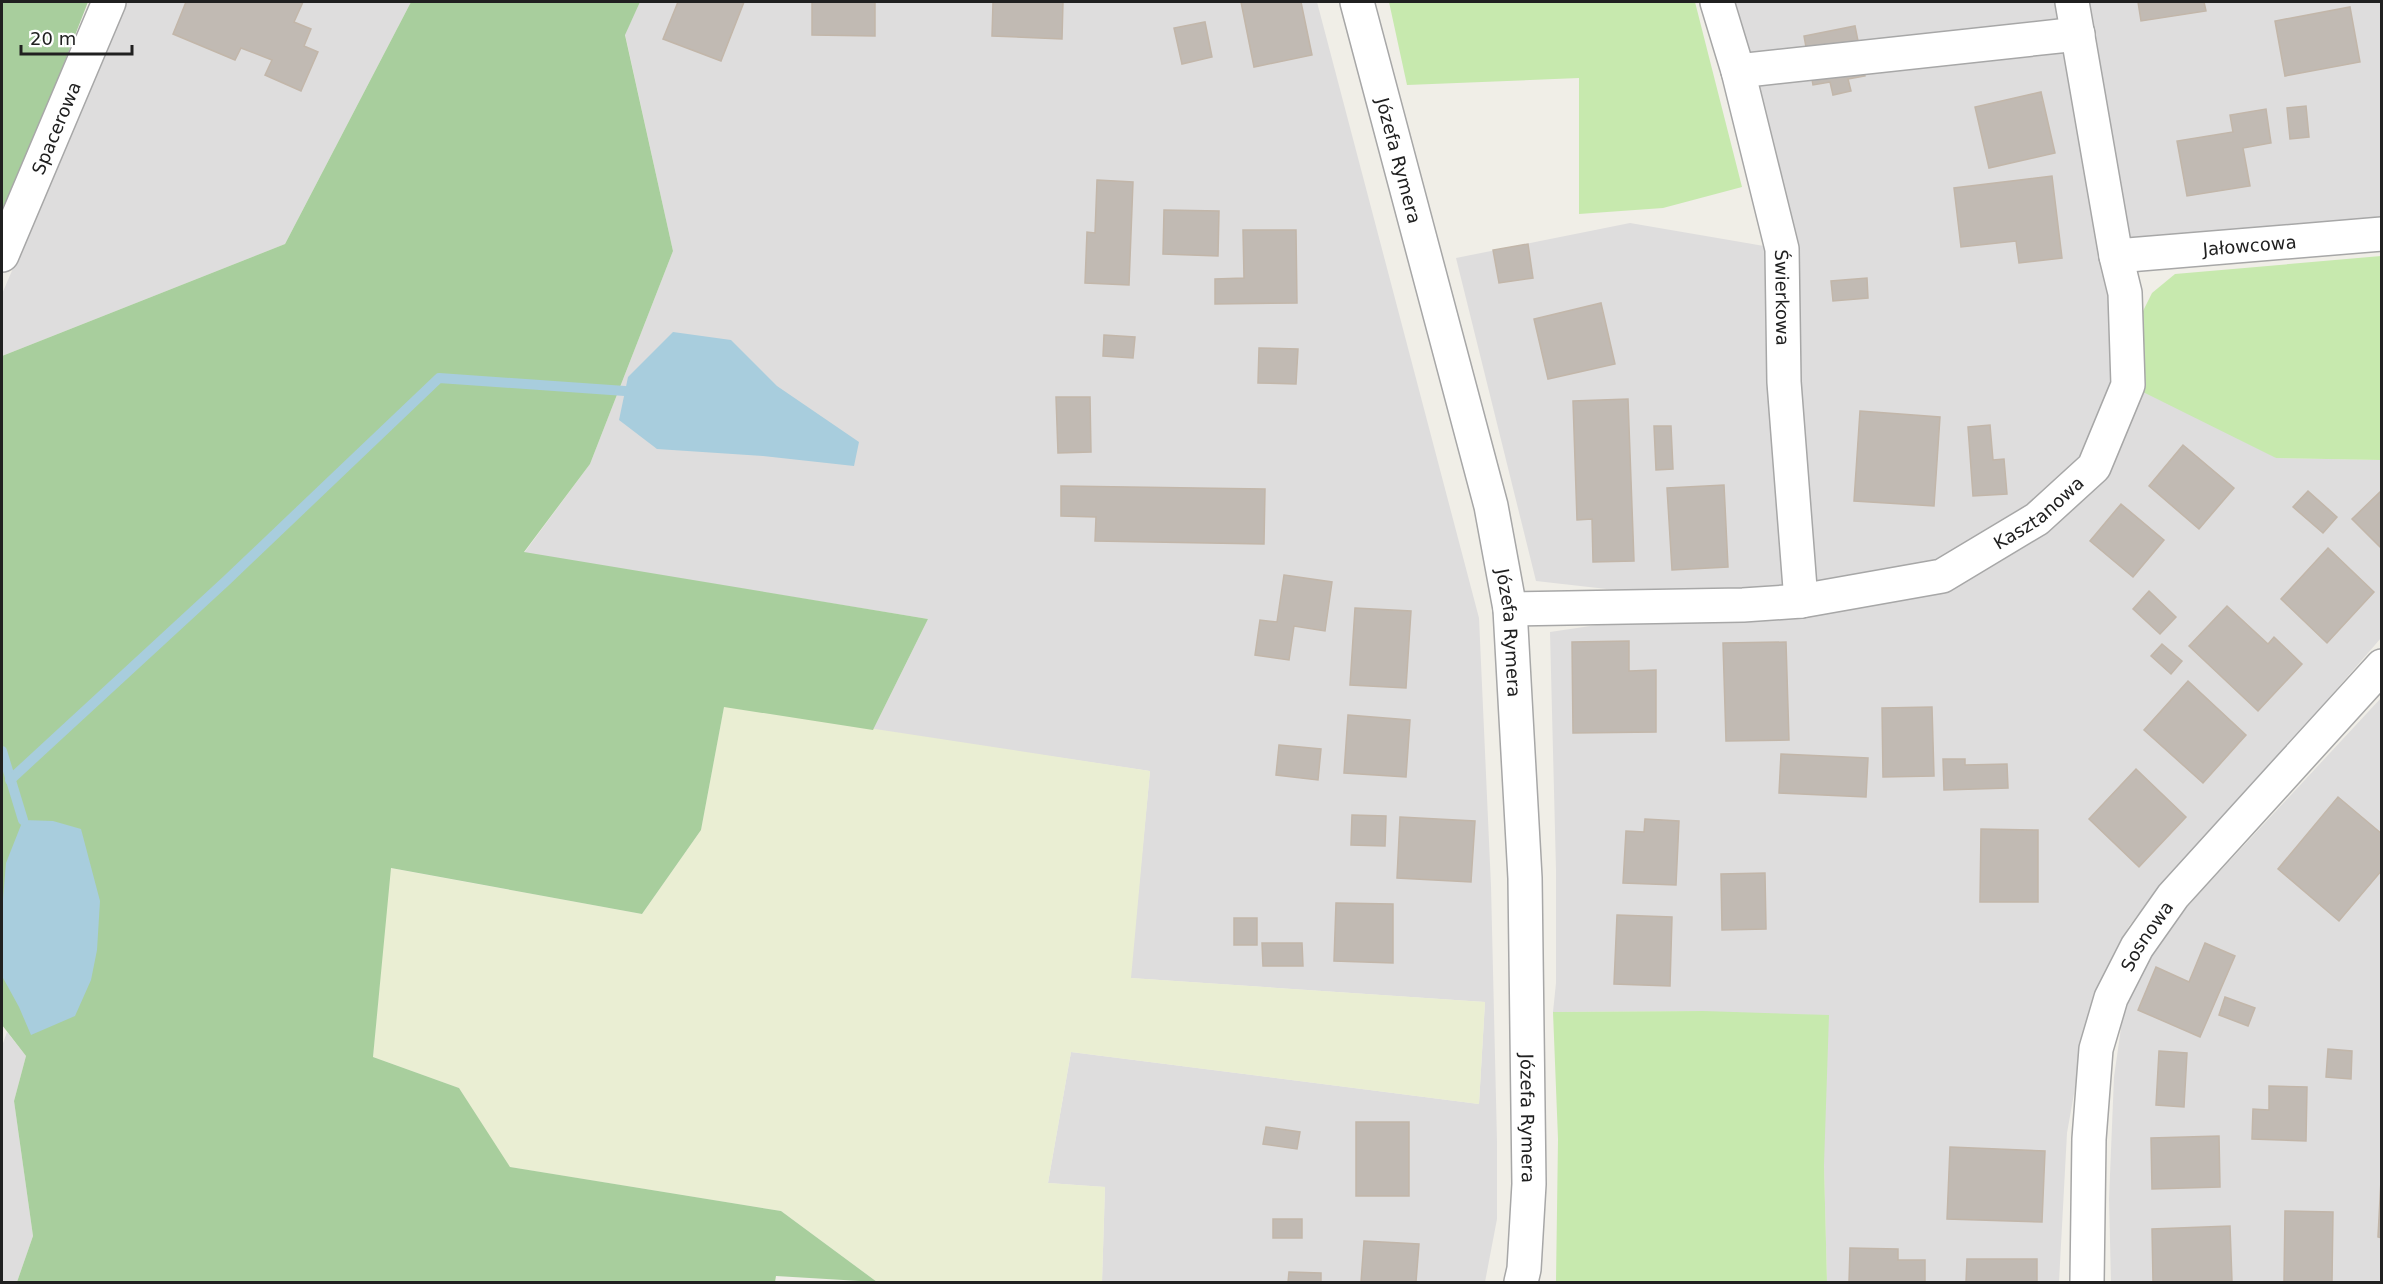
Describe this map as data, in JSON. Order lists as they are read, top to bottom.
{
  "streets": {
    "street": [
      "Spacerowa",
      "Józefa Rymera",
      "Jałowcowa",
      "Świerkowa",
      "Kasztanowa",
      "Sosnowa"
    ]
  },
  "crossings": [
    ["Józefa Rymera", "Kasztanowa"],
    ["Jałowcowa", "Kasztanowa"],
    ["Świerkowa", "Kasztanowa"]
  ],
  "scale_bar": "20 m"
}
